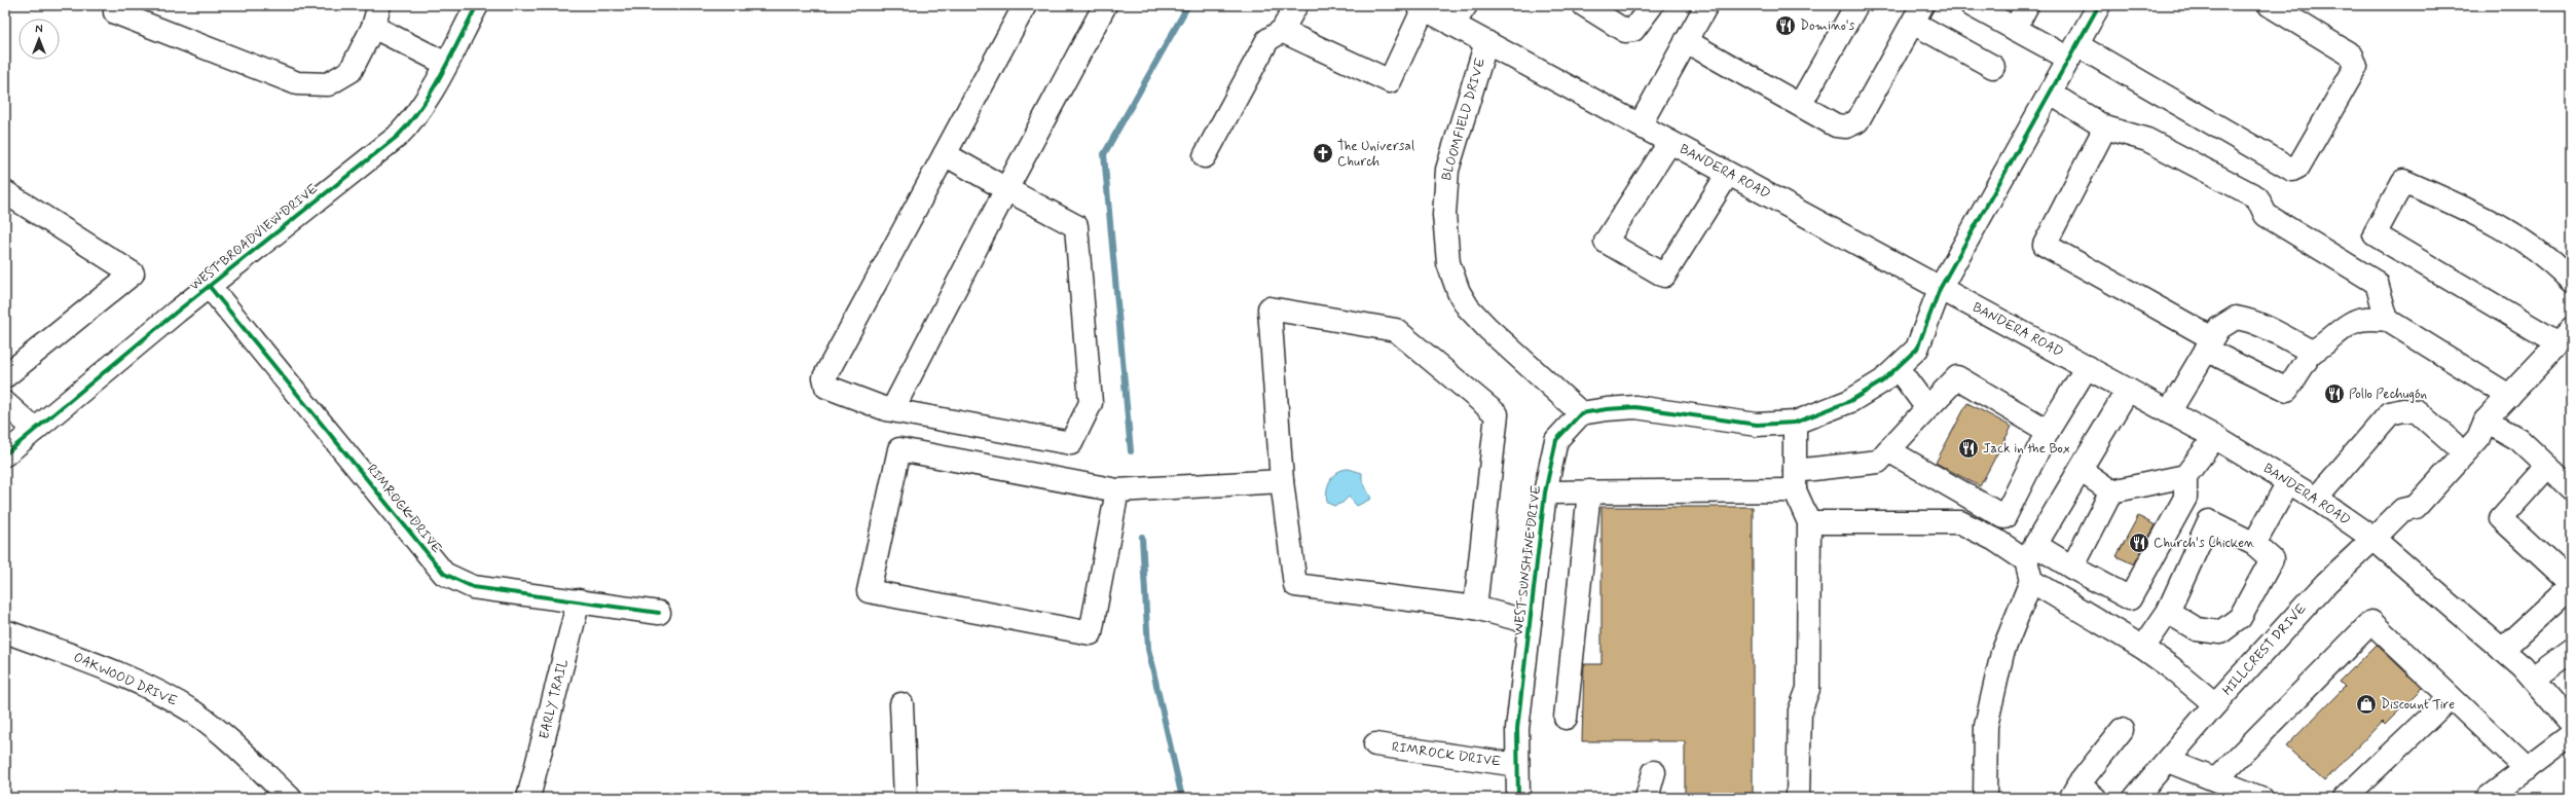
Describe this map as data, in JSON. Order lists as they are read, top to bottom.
{
  "streets": {
    "street": [
      "BLOOMFIELD DRIVE",
      "BANDERA ROAD",
      "WEST BROADVIEW DRIVE",
      "RIMROCK DRIVE",
      "WEST SUNSHINE DRIVE",
      "HILLCREST DRIVE",
      "OAKWOOD DRIVE",
      "EARLY TRAIL"
    ]
  },
  "crossings": [
    ["BLOOMFIELD DRIVE", "BANDERA ROAD"],
    ["BLOOMFIELD DRIVE", "WEST SUNSHINE DRIVE"],
    ["BANDERA ROAD", "HILLCREST DRIVE"],
    ["WEST BROADVIEW DRIVE", "RIMROCK DRIVE"],
    ["RIMROCK DRIVE", "WEST SUNSHINE DRIVE"],
    ["RIMROCK DRIVE", "EARLY TRAIL"]
  ],
  "places": {
    "restaurant": [
      "Domino's",
      "Pollo Pechugón",
      "Jack in the Box",
      "Church's Chicken"
    ],
    "church": ["The Universal Church"],
    "shop": ["Discount Tire"]
  },
  "north": "top"
}
